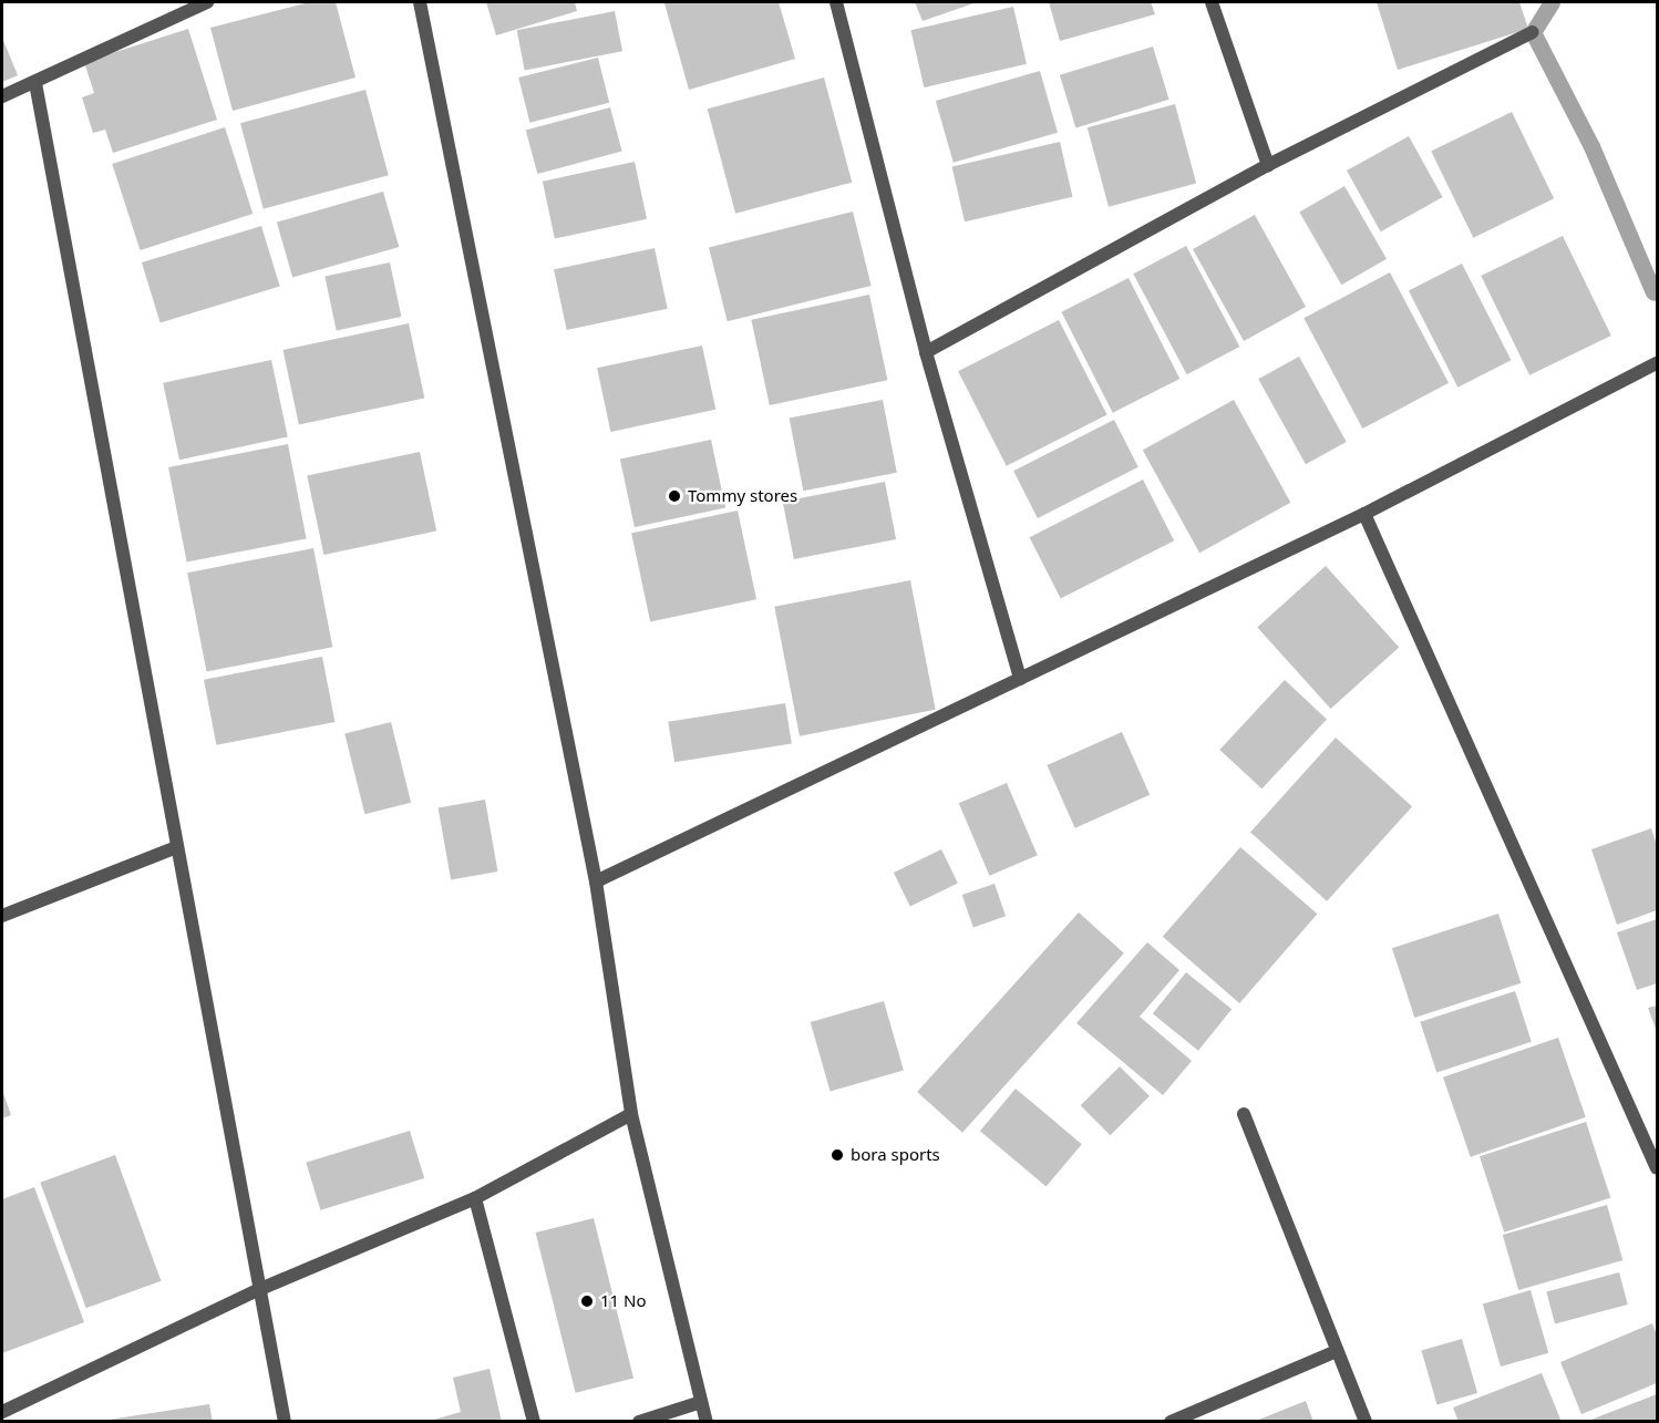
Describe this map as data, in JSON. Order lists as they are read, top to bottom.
{
  "places": ["Tommy stores", "bora sports", "11 No"]
}
